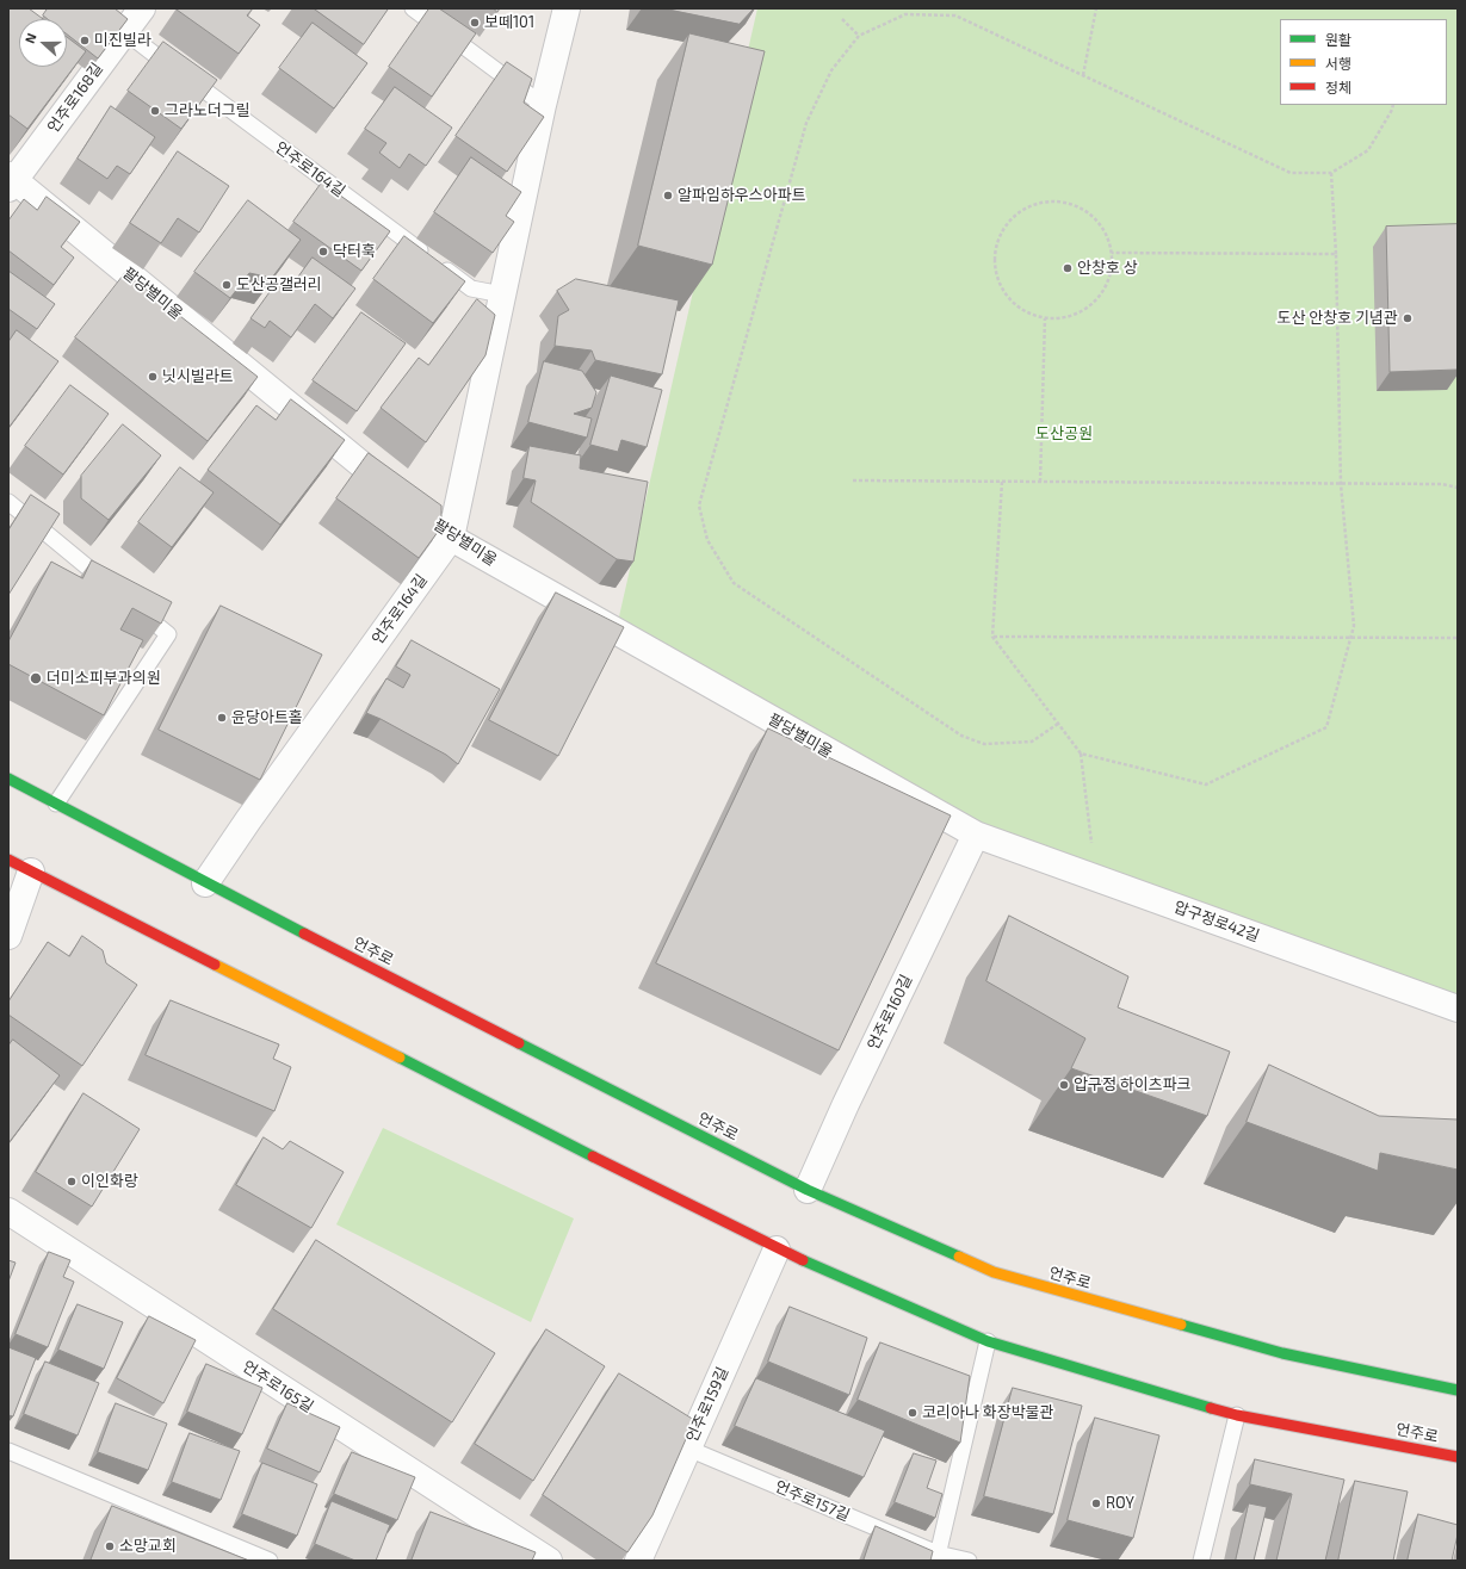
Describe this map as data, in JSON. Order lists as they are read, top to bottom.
{
  "streets": {
    "main road": ["언주로"],
    "street": [
      "언주로168길",
      "언주로164길",
      "팔당별미울",
      "압구정로42길",
      "언주로160길",
      "언주로165길",
      "언주로159길"
    ],
    "lane": ["언주로157길"]
  },
  "crossings": [
    ["언주로168길", "언주로164길"],
    ["언주로168길", "팔당별미울"],
    ["언주로164길", "팔당별미울"],
    ["언주로164길", "언주로"],
    ["팔당별미울", "압구정로42길"],
    ["팔당별미울", "언주로160길"],
    ["압구정로42길", "언주로160길"],
    ["언주로", "언주로160길"],
    ["언주로", "언주로159길"],
    ["언주로159길", "언주로157길"]
  ],
  "parks": ["도산공원"],
  "places": [
    "보떼101",
    "미진빌라",
    "그라노더그릴",
    "알파임하우스아파트",
    "닥터훅",
    "안창호 상",
    "도산공갤러리",
    "도산 안창호 기념관",
    "닛시빌라트",
    "더미소피부과의원",
    "윤당아트홀",
    "압구정 하이츠파크",
    "이인화랑",
    "코리아나 화장박물관",
    "ROY",
    "소망교회"
  ],
  "legend": ["원활", "서행", "정체"],
  "north": "left"
}
